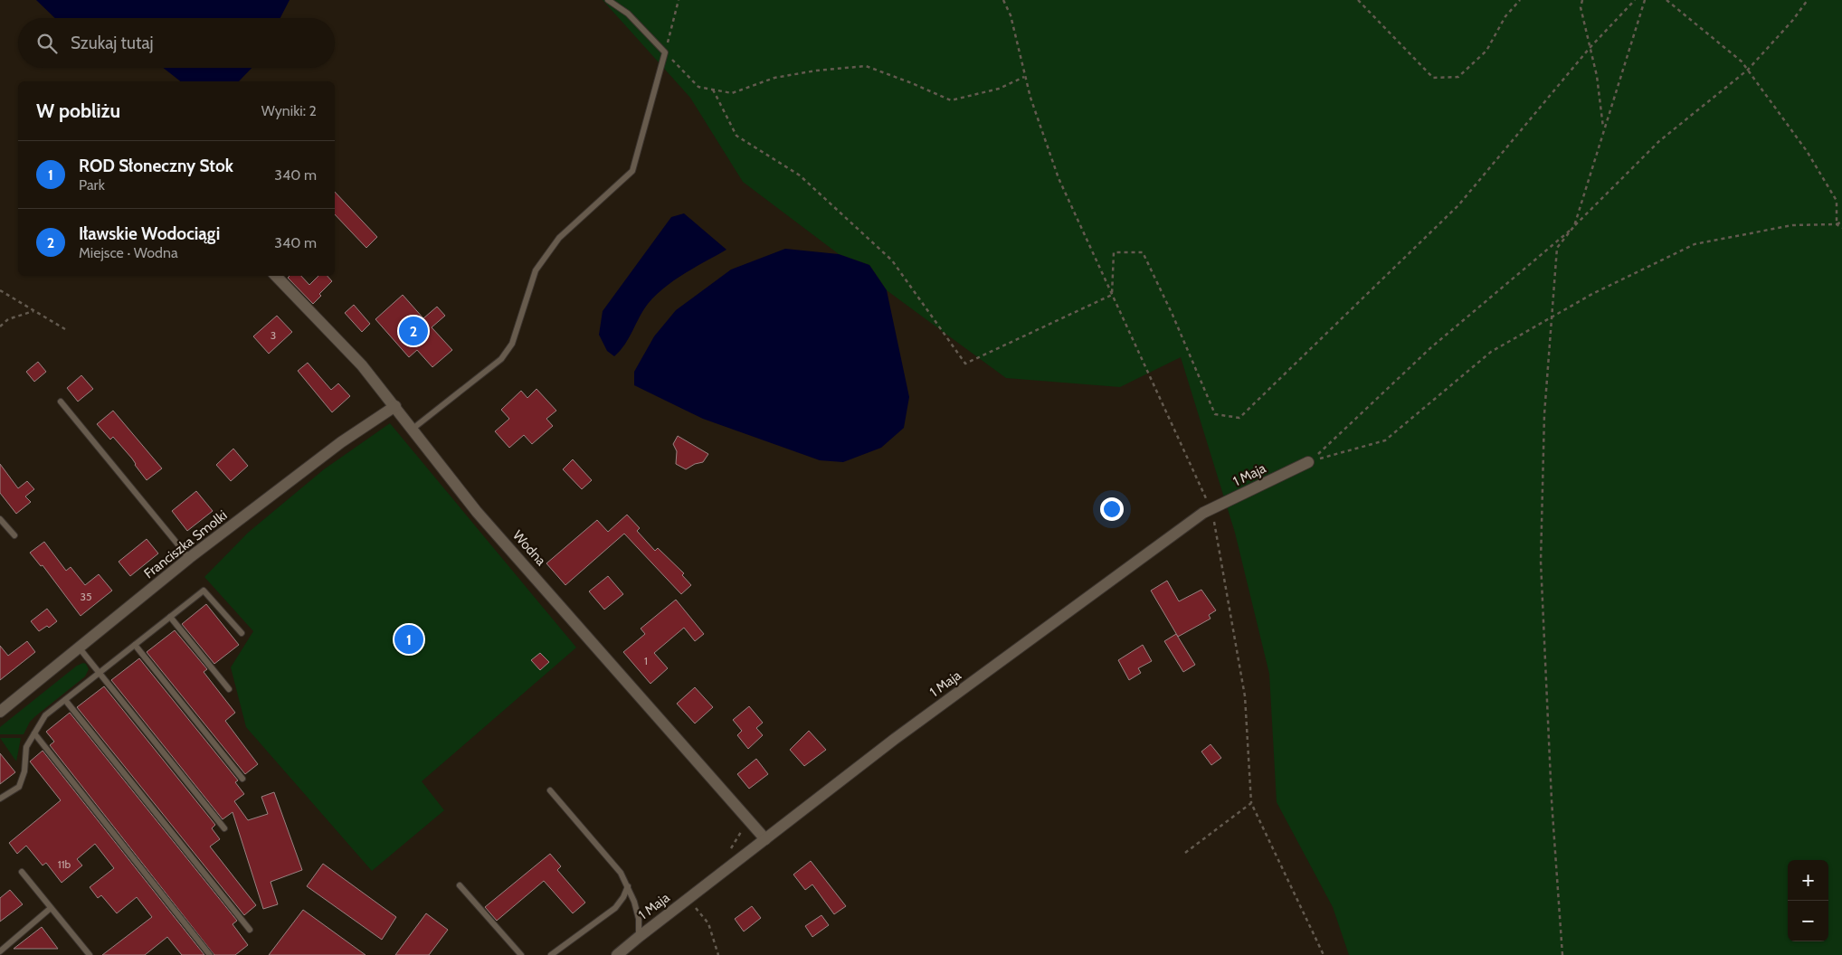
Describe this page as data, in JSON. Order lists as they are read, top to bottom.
{
  "streets": {
    "street": ["1 Maja", "Franciszka Smolki", "Wodna"]
  },
  "crossings": [
    ["1 Maja", "Wodna"],
    ["Franciszka Smolki", "Wodna"]
  ],
  "house_numbers": [
    "3",
    "35",
    "1",
    "11b"
  ],
  "page": {
    "search": "Szukaj tutaj",
    "heading": ["W pobliżu", "Wyniki: 2"],
    "list": [
      {
        "mark": "1",
        "name": "ROD Słoneczny Stok",
        "note": "Park",
        "value": "340 m"
      },
      {
        "mark": "2",
        "name": "Iławskie Wodociągi",
        "note": "Miejsce · Wodna",
        "value": "340 m"
      }
    ],
    "pins": ["2", "1"],
    "map_buttons": ["+", "−"]
  }
}
